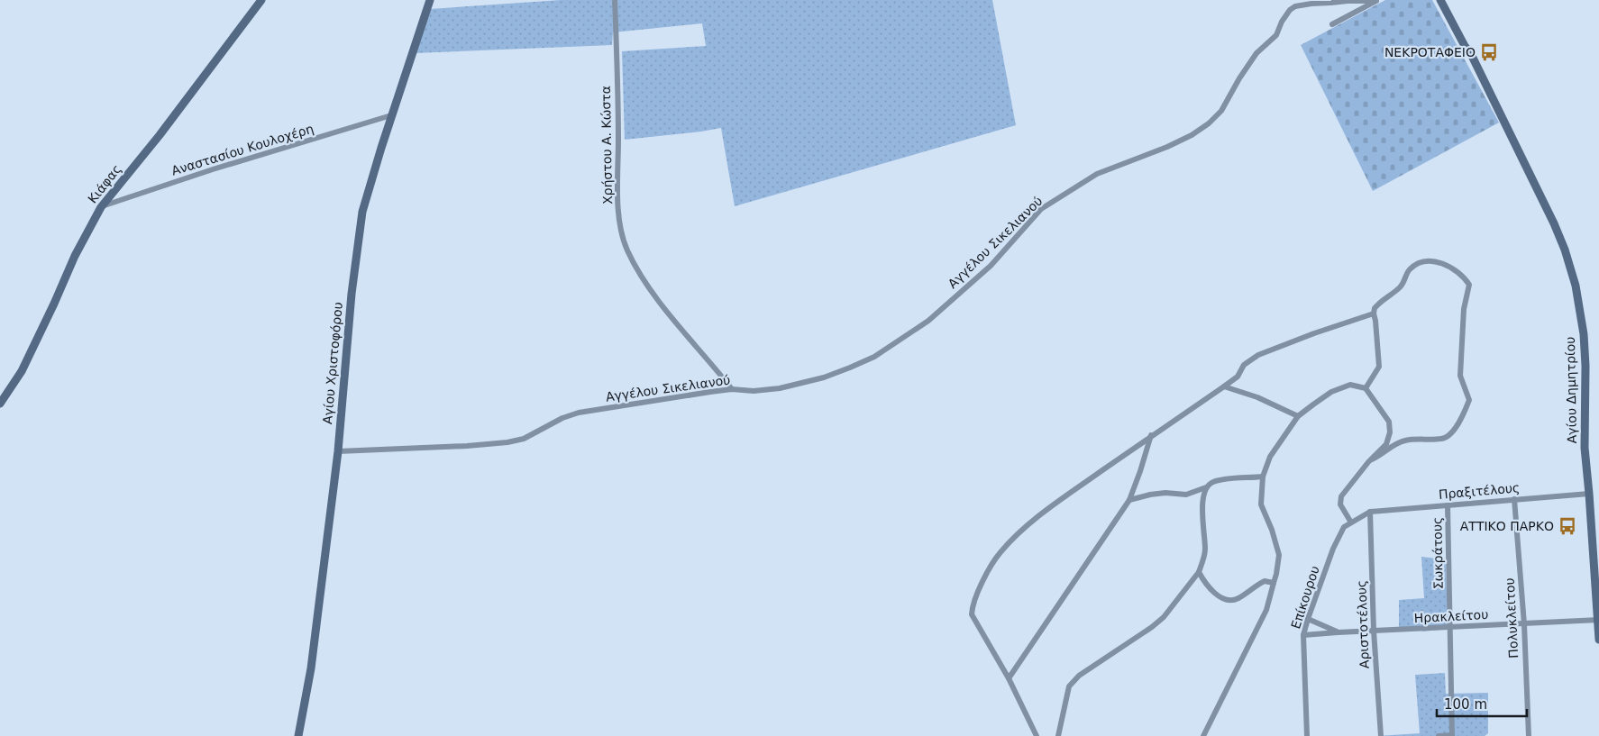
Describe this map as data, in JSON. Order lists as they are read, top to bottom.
{
  "streets": {
    "street": [
      "Χρήστου Α. Κώστα",
      "Αναστασίου Κουλοχέρη",
      "Κιάφας",
      "Αγγέλου Σικελιανού",
      "Αγίου Χριστοφόρου",
      "Αγίου Δημητρίου",
      "Πραξιτέλους",
      "Σωκράτους",
      "Επίκουρου",
      "Ηρακλείτου",
      "Πολυκλείτου",
      "Αριστοτέλους"
    ]
  },
  "crossings": [
    ["Χρήστου Α. Κώστα", "Αγγέλου Σικελιανού"],
    ["Αναστασίου Κουλοχέρη", "Κιάφας"],
    ["Αναστασίου Κουλοχέρη", "Αγίου Χριστοφόρου"],
    ["Αγγέλου Σικελιανού", "Αγίου Χριστοφόρου"],
    ["Αγίου Δημητρίου", "Πραξιτέλους"],
    ["Αγίου Δημητρίου", "Ηρακλείτου"],
    ["Πραξιτέλους", "Σωκράτους"],
    ["Πραξιτέλους", "Επίκουρου"],
    ["Πραξιτέλους", "Πολυκλείτου"],
    ["Πραξιτέλους", "Αριστοτέλους"],
    ["Σωκράτους", "Ηρακλείτου"],
    ["Επίκουρου", "Ηρακλείτου"],
    ["Επίκουρου", "Αριστοτέλους"],
    ["Ηρακλείτου", "Πολυκλείτου"],
    ["Ηρακλείτου", "Αριστοτέλους"]
  ],
  "places": {
    "bus stop": ["ΝΕΚΡΟΤΑΦΕΙΟ", "ΑΤΤΙΚΟ ΠΑΡΚΟ"]
  },
  "scale_bar": "100 m"
}
